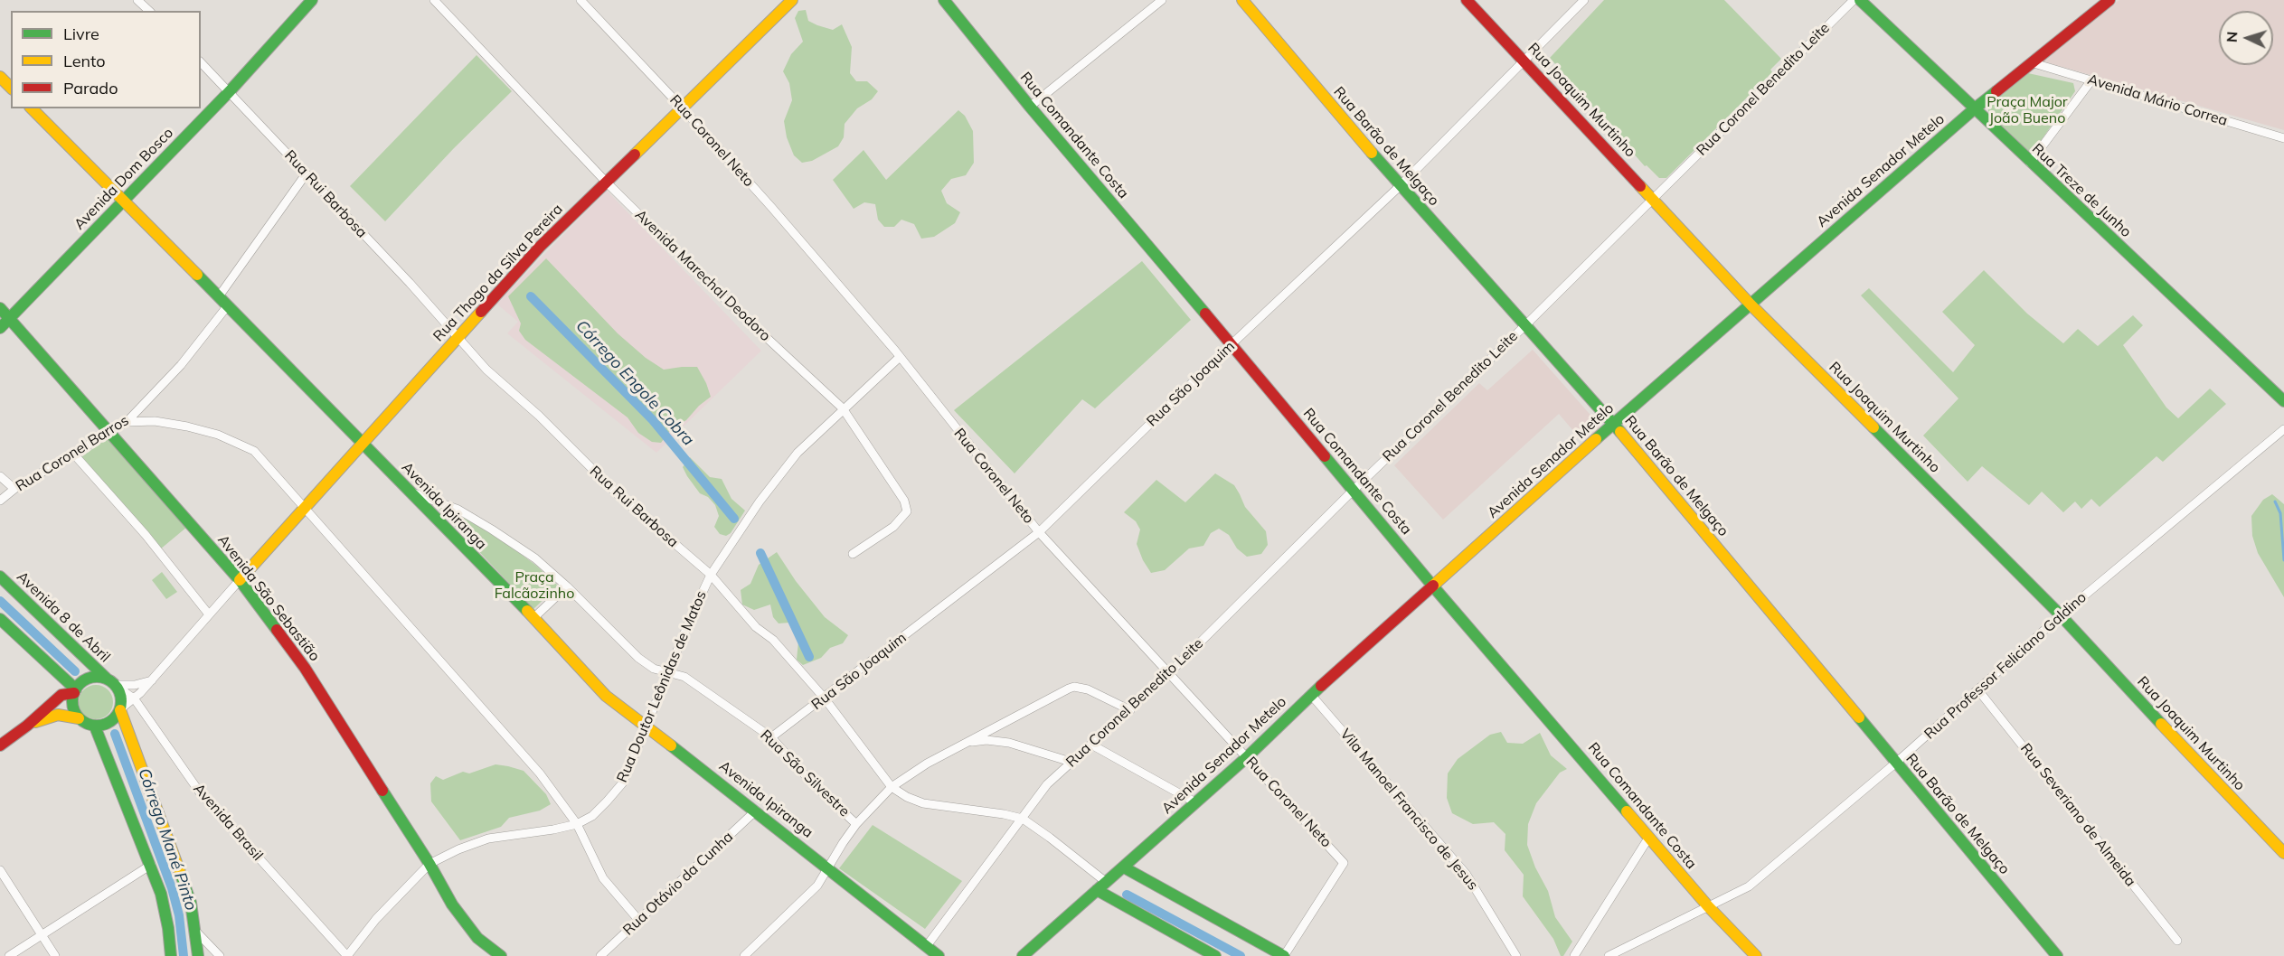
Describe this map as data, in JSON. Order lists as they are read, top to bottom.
{
  "streets": {
    "street": [
      "Rua Coronel Benedito Leite",
      "Rua Joaquim Murtinho",
      "Avenida Mário Correa",
      "Rua Comandante Costa",
      "Rua Coronel Neto",
      "Rua Barão de Melgaço",
      "Avenida Senador Metelo",
      "Avenida Dom Bosco",
      "Rua Treze de Junho",
      "Rua Rui Barbosa",
      "Rua Thogo da Silva Pereira",
      "Avenida Marechal Deodoro",
      "Rua São Joaquim",
      "Rua Coronel Barros",
      "Avenida Ipiranga",
      "Avenida São Sebastião",
      "Avenida 8 de Abril",
      "Rua Professor Feliciano Galdino",
      "Rua Doutor Leônidas de Matos",
      "Rua São Silvestre",
      "Vila Manoel Francisco de Jesus",
      "Rua Severiano de Almeida",
      "Avenida Brasil",
      "Rua Otávio da Cunha"
    ]
  },
  "crossings": [
    ["Rua Coronel Benedito Leite", "Rua Joaquim Murtinho"],
    ["Rua Coronel Benedito Leite", "Rua Comandante Costa"],
    ["Rua Coronel Benedito Leite", "Rua Coronel Neto"],
    ["Rua Coronel Benedito Leite", "Rua Barão de Melgaço"],
    ["Rua Coronel Benedito Leite", "Rua Rui Barbosa"],
    ["Rua Coronel Benedito Leite", "Avenida Ipiranga"],
    ["Rua Joaquim Murtinho", "Avenida Senador Metelo"],
    ["Rua Joaquim Murtinho", "Rua São Joaquim"],
    ["Rua Joaquim Murtinho", "Rua Professor Feliciano Galdino"],
    ["Avenida Mário Correa", "Avenida Senador Metelo"],
    ["Rua Comandante Costa", "Avenida Senador Metelo"],
    ["Rua Comandante Costa", "Rua São Joaquim"],
    ["Rua Comandante Costa", "Rua Professor Feliciano Galdino"],
    ["Rua Coronel Neto", "Avenida Senador Metelo"],
    ["Rua Coronel Neto", "Rua Thogo da Silva Pereira"],
    ["Rua Coronel Neto", "Rua São Joaquim"],
    ["Rua Coronel Neto", "Rua Doutor Leônidas de Matos"],
    ["Rua Barão de Melgaço", "Avenida Senador Metelo"],
    ["Rua Barão de Melgaço", "Rua São Joaquim"],
    ["Rua Barão de Melgaço", "Rua Professor Feliciano Galdino"],
    ["Avenida Senador Metelo", "Rua Treze de Junho"],
    ["Avenida Senador Metelo", "Rua Rui Barbosa"],
    ["Avenida Senador Metelo", "Vila Manoel Francisco de Jesus"],
    ["Avenida Dom Bosco", "Rua Rui Barbosa"],
    ["Avenida Dom Bosco", "Avenida Ipiranga"],
    ["Avenida Dom Bosco", "Avenida São Sebastião"],
    ["Rua Rui Barbosa", "Rua Thogo da Silva Pereira"],
    ["Rua Rui Barbosa", "Rua São Joaquim"],
    ["Rua Rui Barbosa", "Rua Doutor Leônidas de Matos"],
    ["Rua Thogo da Silva Pereira", "Avenida Marechal Deodoro"],
    ["Rua Thogo da Silva Pereira", "Avenida Ipiranga"],
    ["Rua Thogo da Silva Pereira", "Avenida São Sebastião"],
    ["Avenida Marechal Deodoro", "Rua Doutor Leônidas de Matos"],
    ["Rua São Joaquim", "Rua São Silvestre"],
    ["Rua Coronel Barros", "Avenida Ipiranga"],
    ["Rua Coronel Barros", "Avenida São Sebastião"],
    ["Avenida Ipiranga", "Rua Doutor Leônidas de Matos"],
    ["Avenida Ipiranga", "Rua São Silvestre"],
    ["Avenida Ipiranga", "Rua Otávio da Cunha"],
    ["Avenida São Sebastião", "Rua Doutor Leônidas de Matos"],
    ["Avenida 8 de Abril", "Avenida Brasil"],
    ["Rua Professor Feliciano Galdino", "Rua Severiano de Almeida"],
    ["Rua Doutor Leônidas de Matos", "Rua São Silvestre"],
    ["Rua Doutor Leônidas de Matos", "Avenida Brasil"]
  ],
  "water": ["Córrego Engole Cobra", "Córrego Mané Pinto"],
  "parks": ["Praça Major João Bueno", "Praça Falcãozinho"],
  "legend": ["Livre", "Lento", "Parado"],
  "north": "left"
}
